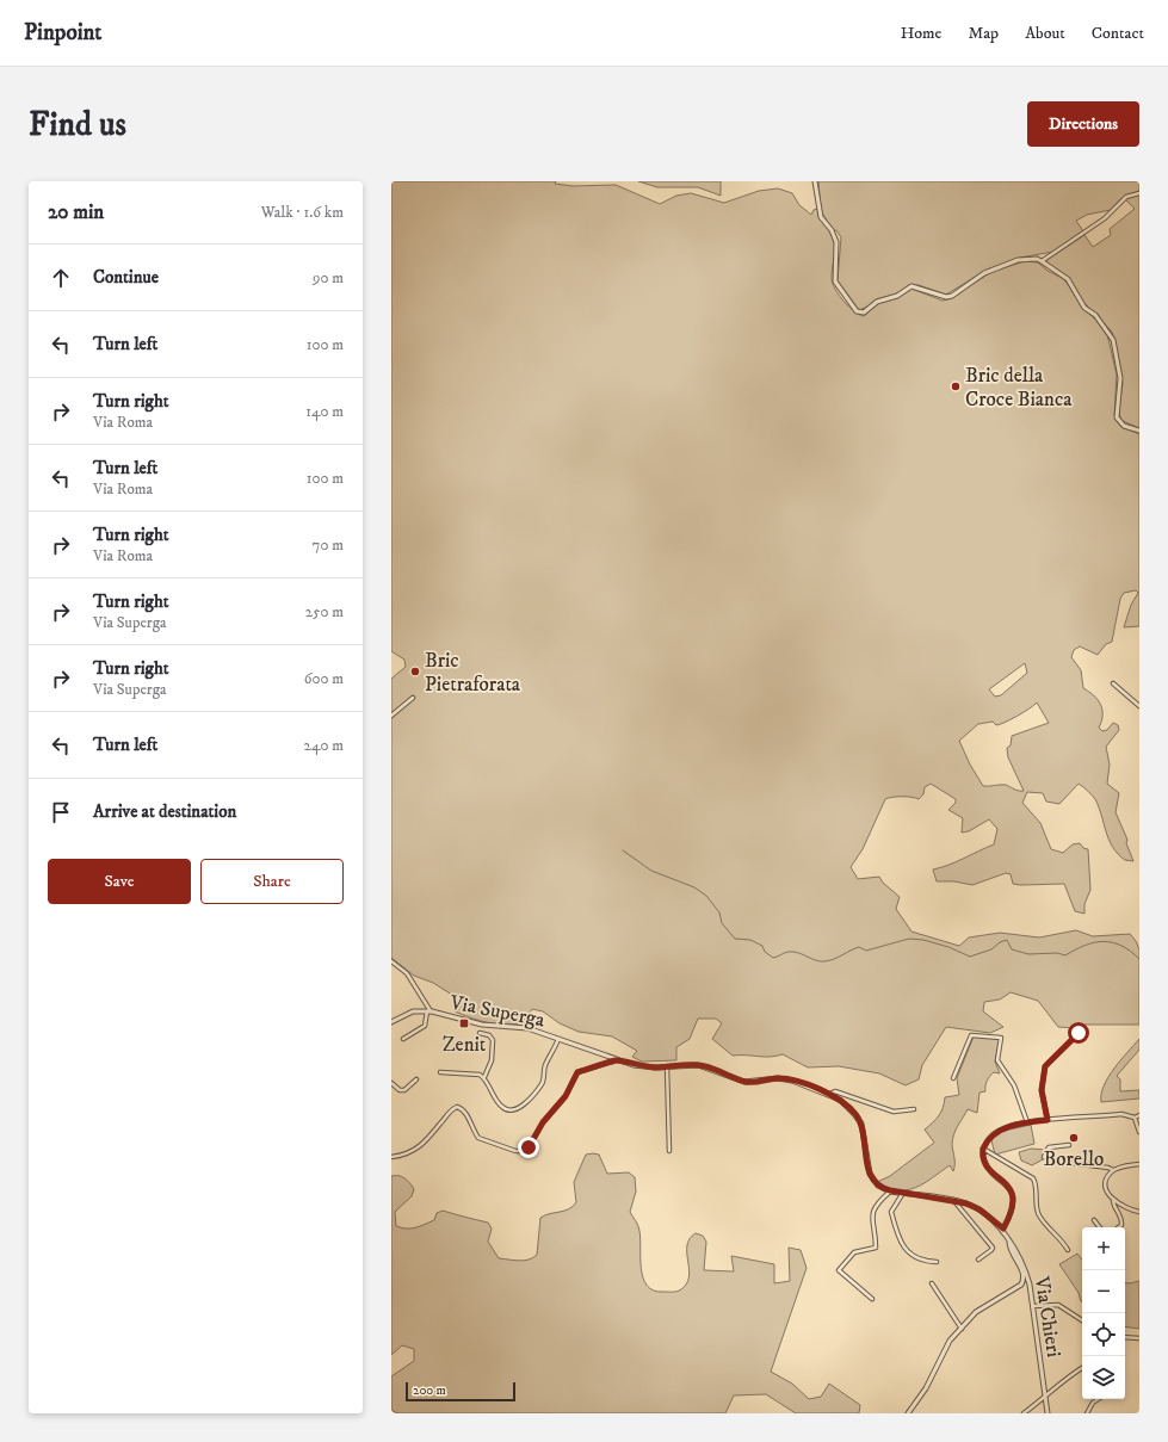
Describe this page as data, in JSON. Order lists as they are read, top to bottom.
{
  "streets": {
    "street": ["Via Superga", "Via Chieri"]
  },
  "crossings": [
    ["Via Superga", "Via Chieri"]
  ],
  "places": {
    "other": ["Bric della Croce Bianca", "Bric Pietraforata", "Borello"],
    "transit": ["Zenit"]
  },
  "scale_bar": "200 m",
  "page": {
    "header": "Pinpoint",
    "nav": [
      "Home",
      "Map",
      "About",
      "Contact"
    ],
    "buttons": [
      "Directions",
      ["Save", "Share"]
    ],
    "title": "Find us",
    "heading": ["20 min", "Walk · 1.6 km"],
    "list": [
      ["Continue", "90 m"],
      ["Turn left", "100 m"],
      ["Turn right", "Via Roma", "140 m"],
      ["Turn left", "Via Roma", "100 m"],
      ["Turn right", "Via Roma", "70 m"],
      ["Turn right", "Via Superga", "250 m"],
      ["Turn right", "Via Superga", "600 m"],
      ["Turn left", "240 m"],
      "Arrive at destination"
    ],
    "map_buttons": ["+", "−"],
    "scale": "200 m"
  }
}
